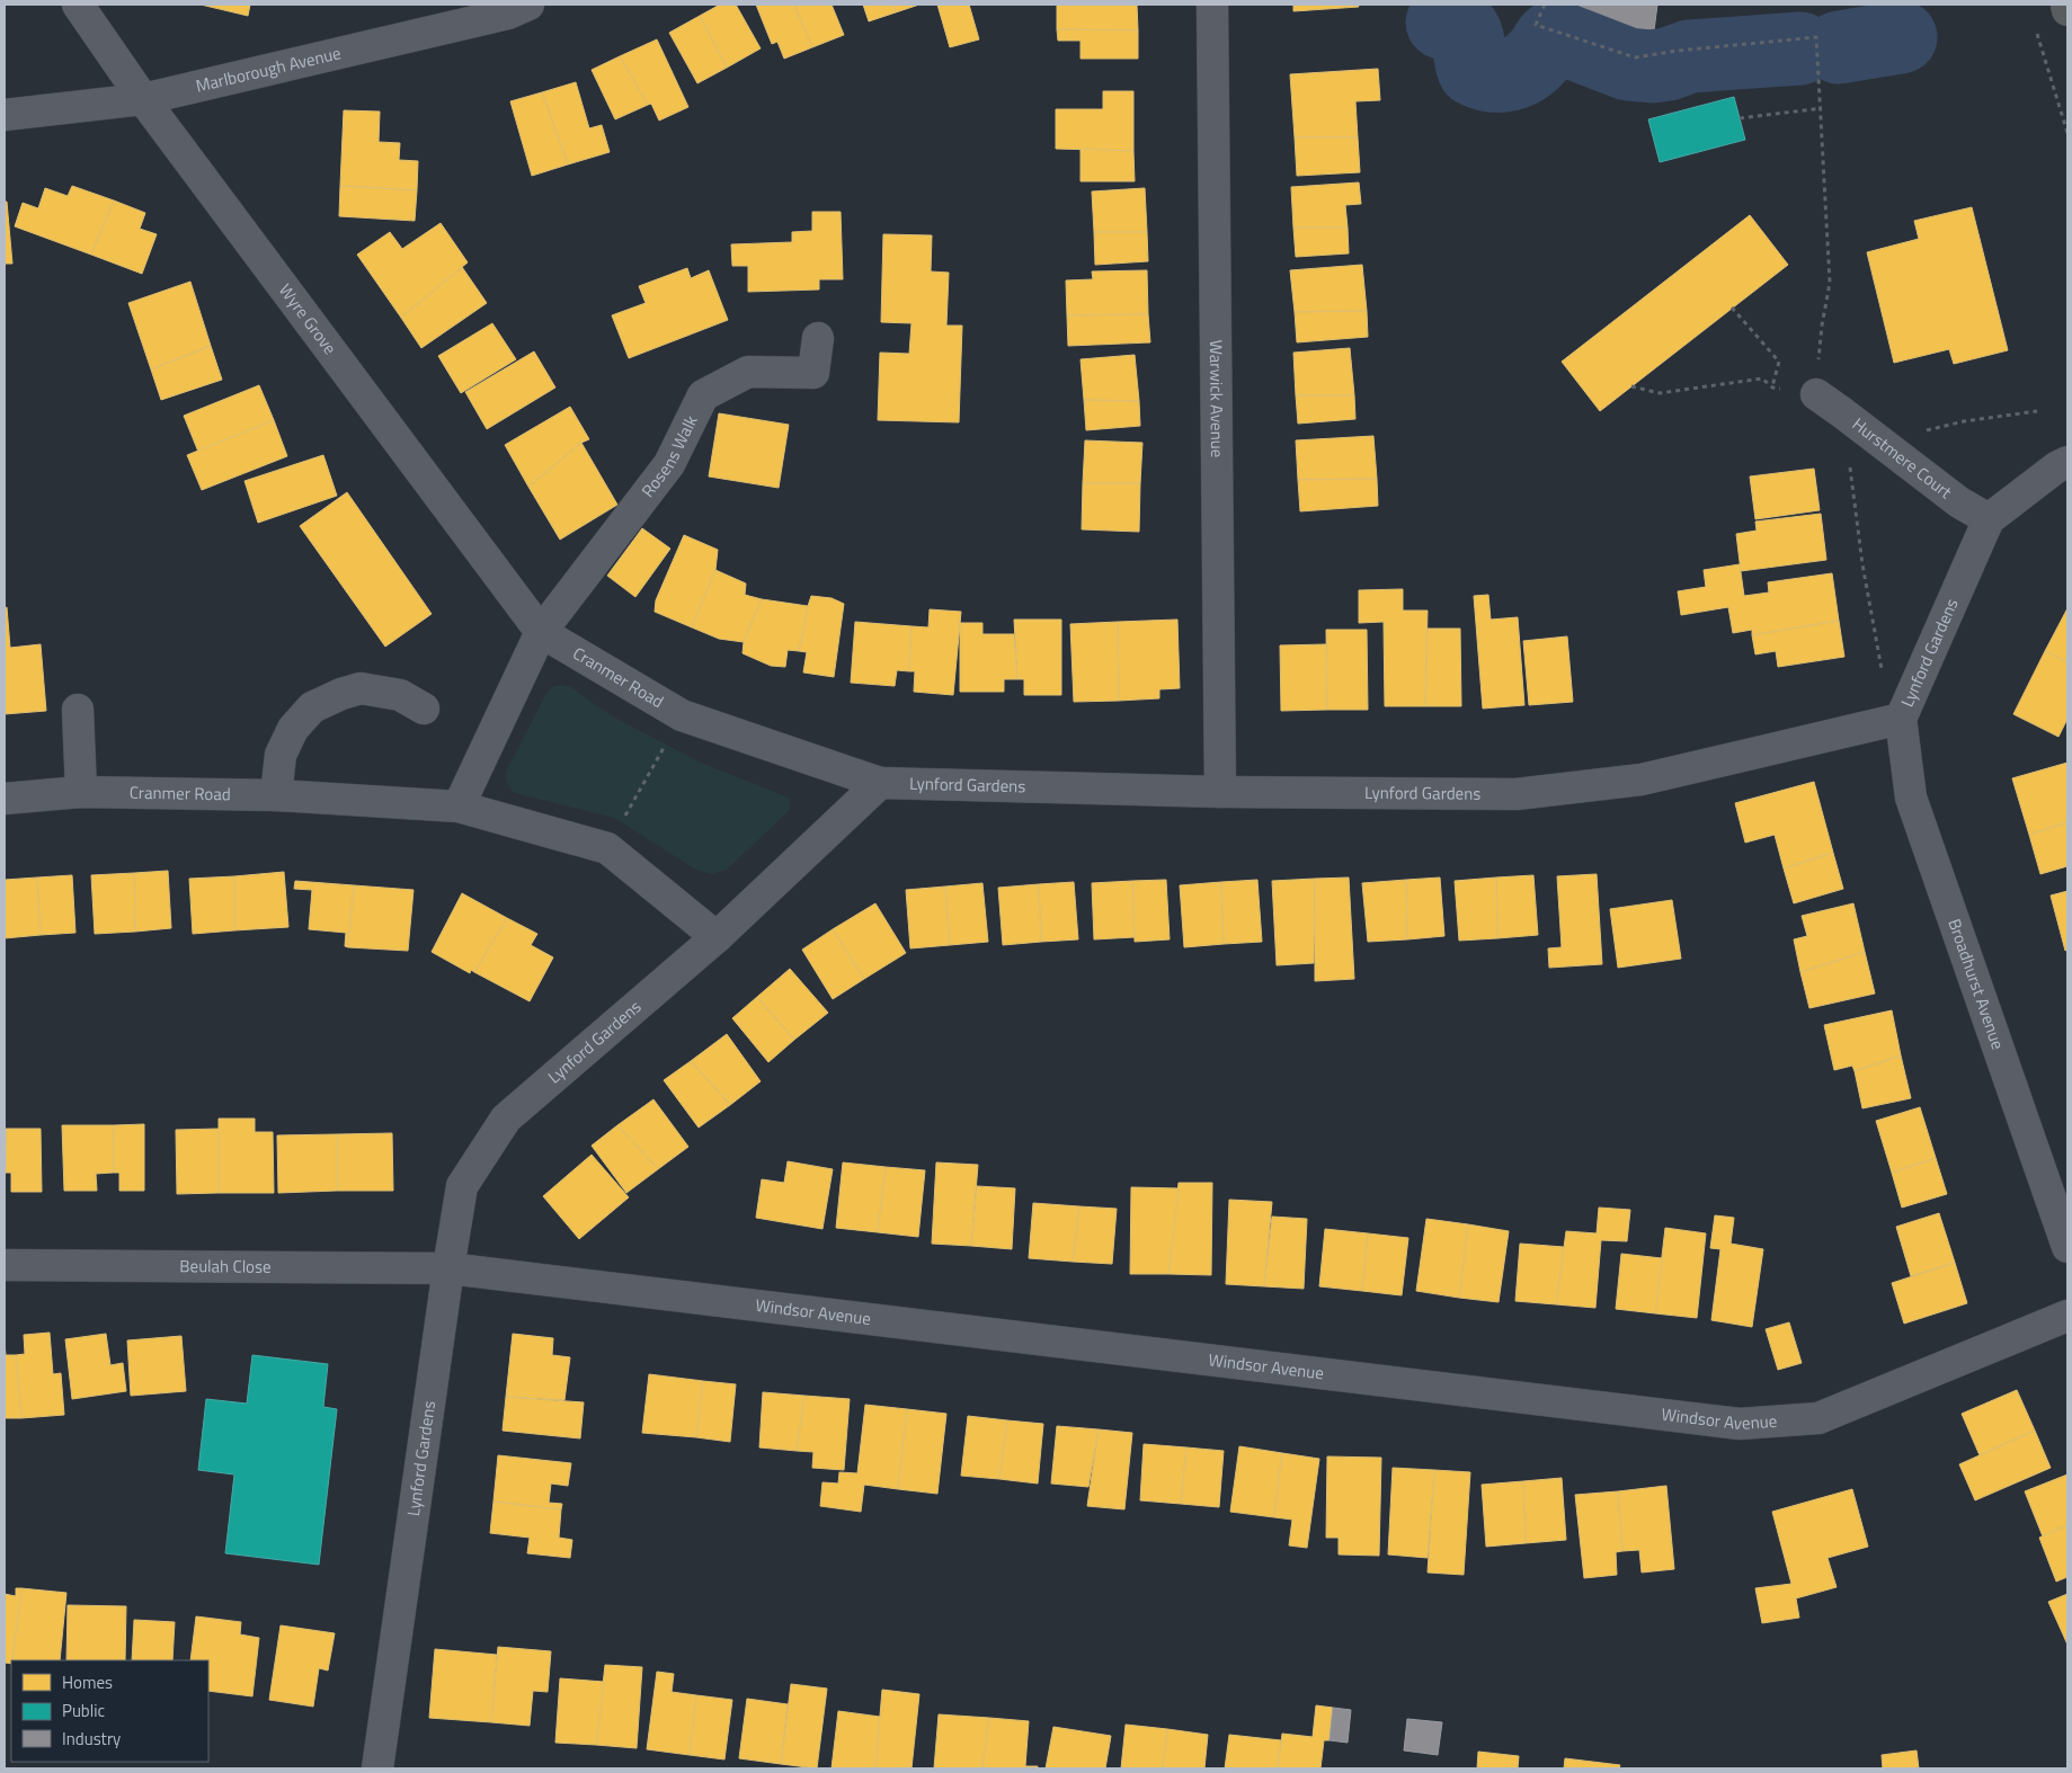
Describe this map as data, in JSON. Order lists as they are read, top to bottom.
{
  "streets": {
    "street": [
      "Marlborough Avenue",
      "Wyre Grove",
      "Warwick Avenue",
      "Rosens Walk",
      "Hurstmere Court",
      "Lynford Gardens",
      "Cranmer Road",
      "Broadhurst Avenue",
      "Beulah Close",
      "Windsor Avenue"
    ]
  },
  "crossings": [
    ["Marlborough Avenue", "Wyre Grove"],
    ["Wyre Grove", "Rosens Walk"],
    ["Wyre Grove", "Cranmer Road"],
    ["Warwick Avenue", "Lynford Gardens"],
    ["Rosens Walk", "Cranmer Road"],
    ["Hurstmere Court", "Lynford Gardens"],
    ["Lynford Gardens", "Cranmer Road"],
    ["Lynford Gardens", "Broadhurst Avenue"],
    ["Lynford Gardens", "Beulah Close"],
    ["Lynford Gardens", "Windsor Avenue"],
    ["Beulah Close", "Windsor Avenue"]
  ],
  "legend": ["Homes", "Public", "Industry"]
}
